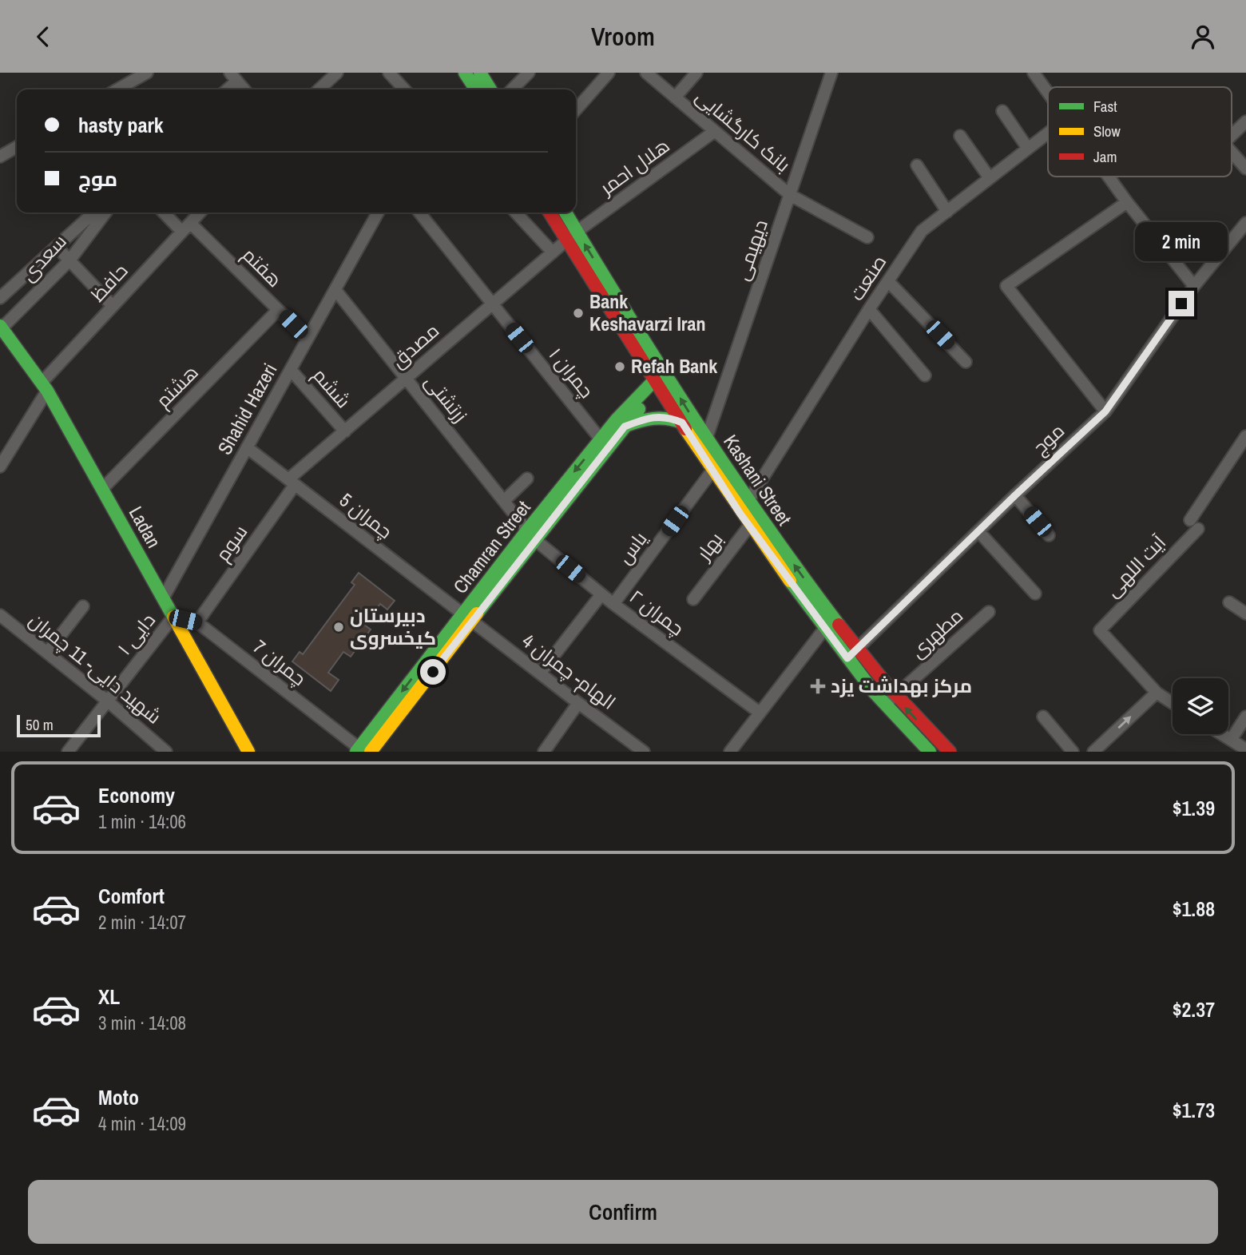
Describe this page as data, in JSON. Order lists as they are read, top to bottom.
{
  "streets": {
    "main road": ["Kashani Street", "Ladan", "Chamran Street"],
    "street": [
      "بانک کارگشایی",
      "هلال احمر",
      "دیهیمی",
      "سعدی",
      "هفتم",
      "صنعت",
      "حافظ",
      "مصدق",
      "چمران ۱",
      "هشتم",
      "ششم",
      "زرتشتی",
      "Shahid Hazeri",
      "موج",
      "چمران 5",
      "سوم",
      "بهار",
      "یاس",
      "آیت اللهی",
      "چمران ۲",
      "مطهری",
      "دایی ۱",
      "چمران 7",
      "شهید دایی- 11 چمران",
      "الهام- چمران 4"
    ]
  },
  "crossings": [
    ["بانک کارگشایی", "هلال احمر"],
    ["بانک کارگشایی", "دیهیمی"],
    ["هلال احمر", "مصدق"],
    ["هلال احمر", "Kashani Street"],
    ["دیهیمی", "Kashani Street"],
    ["سعدی", "Ladan"],
    ["هفتم", "حافظ"],
    ["هفتم", "هشتم"],
    ["هفتم", "Shahid Hazeri"],
    ["صنعت", "Kashani Street"],
    ["حافظ", "Ladan"],
    ["مصدق", "چمران ۱"],
    ["مصدق", "ششم"],
    ["مصدق", "زرتشتی"],
    ["مصدق", "Kashani Street"],
    ["مصدق", "چمران 5"],
    ["مصدق", "سوم"],
    ["چمران ۱", "Chamran Street"],
    ["هشتم", "Ladan"],
    ["ششم", "Shahid Hazeri"],
    ["زرتشتی", "Shahid Hazeri"],
    ["زرتشتی", "Chamran Street"],
    ["زرتشتی", "چمران ۲"],
    ["Shahid Hazeri", "چمران 5"],
    ["Shahid Hazeri", "Ladan"],
    ["موج", "Kashani Street"],
    ["Kashani Street", "بهار"],
    ["Kashani Street", "Chamran Street"],
    ["Kashani Street", "یاس"],
    ["Kashani Street", "مطهری"],
    ["چمران 5", "سوم"],
    ["چمران 5", "Chamran Street"],
    ["چمران 5", "الهام- چمران 4"],
    ["Ladan", "دایی ۱"],
    ["Ladan", "چمران 7"],
    ["سوم", "چمران 7"],
    ["Chamran Street", "چمران ۲"],
    ["Chamran Street", "چمران 7"],
    ["Chamran Street", "الهام- چمران 4"],
    ["یاس", "چمران ۲"],
    ["دایی ۱", "چمران 7"],
    ["دایی ۱", "شهید دایی- 11 چمران"]
  ],
  "places": {
    "other": ["Bank Keshavarzi Iran", "Refah Bank", "دبیرستان کیخسروی"],
    "health": ["مرکز بهداشت یزد"]
  },
  "legend": ["Fast", "Slow", "Jam"],
  "scale_bar": "50 m",
  "page": {
    "header": "Vroom",
    "banner": ["hasty park", "موج"],
    "bubble": "2 min",
    "scale": "50 m",
    "list": [
      {
        "name": "Economy",
        "note": "1 min · 14:06",
        "value": "$1.39"
      },
      {
        "name": "Comfort",
        "note": "2 min · 14:07",
        "value": "$1.88"
      },
      {
        "name": "XL",
        "note": "3 min · 14:08",
        "value": "$2.37"
      },
      {
        "name": "Moto",
        "note": "4 min · 14:09",
        "value": "$1.73"
      }
    ],
    "buttons": "Confirm"
  }
}
